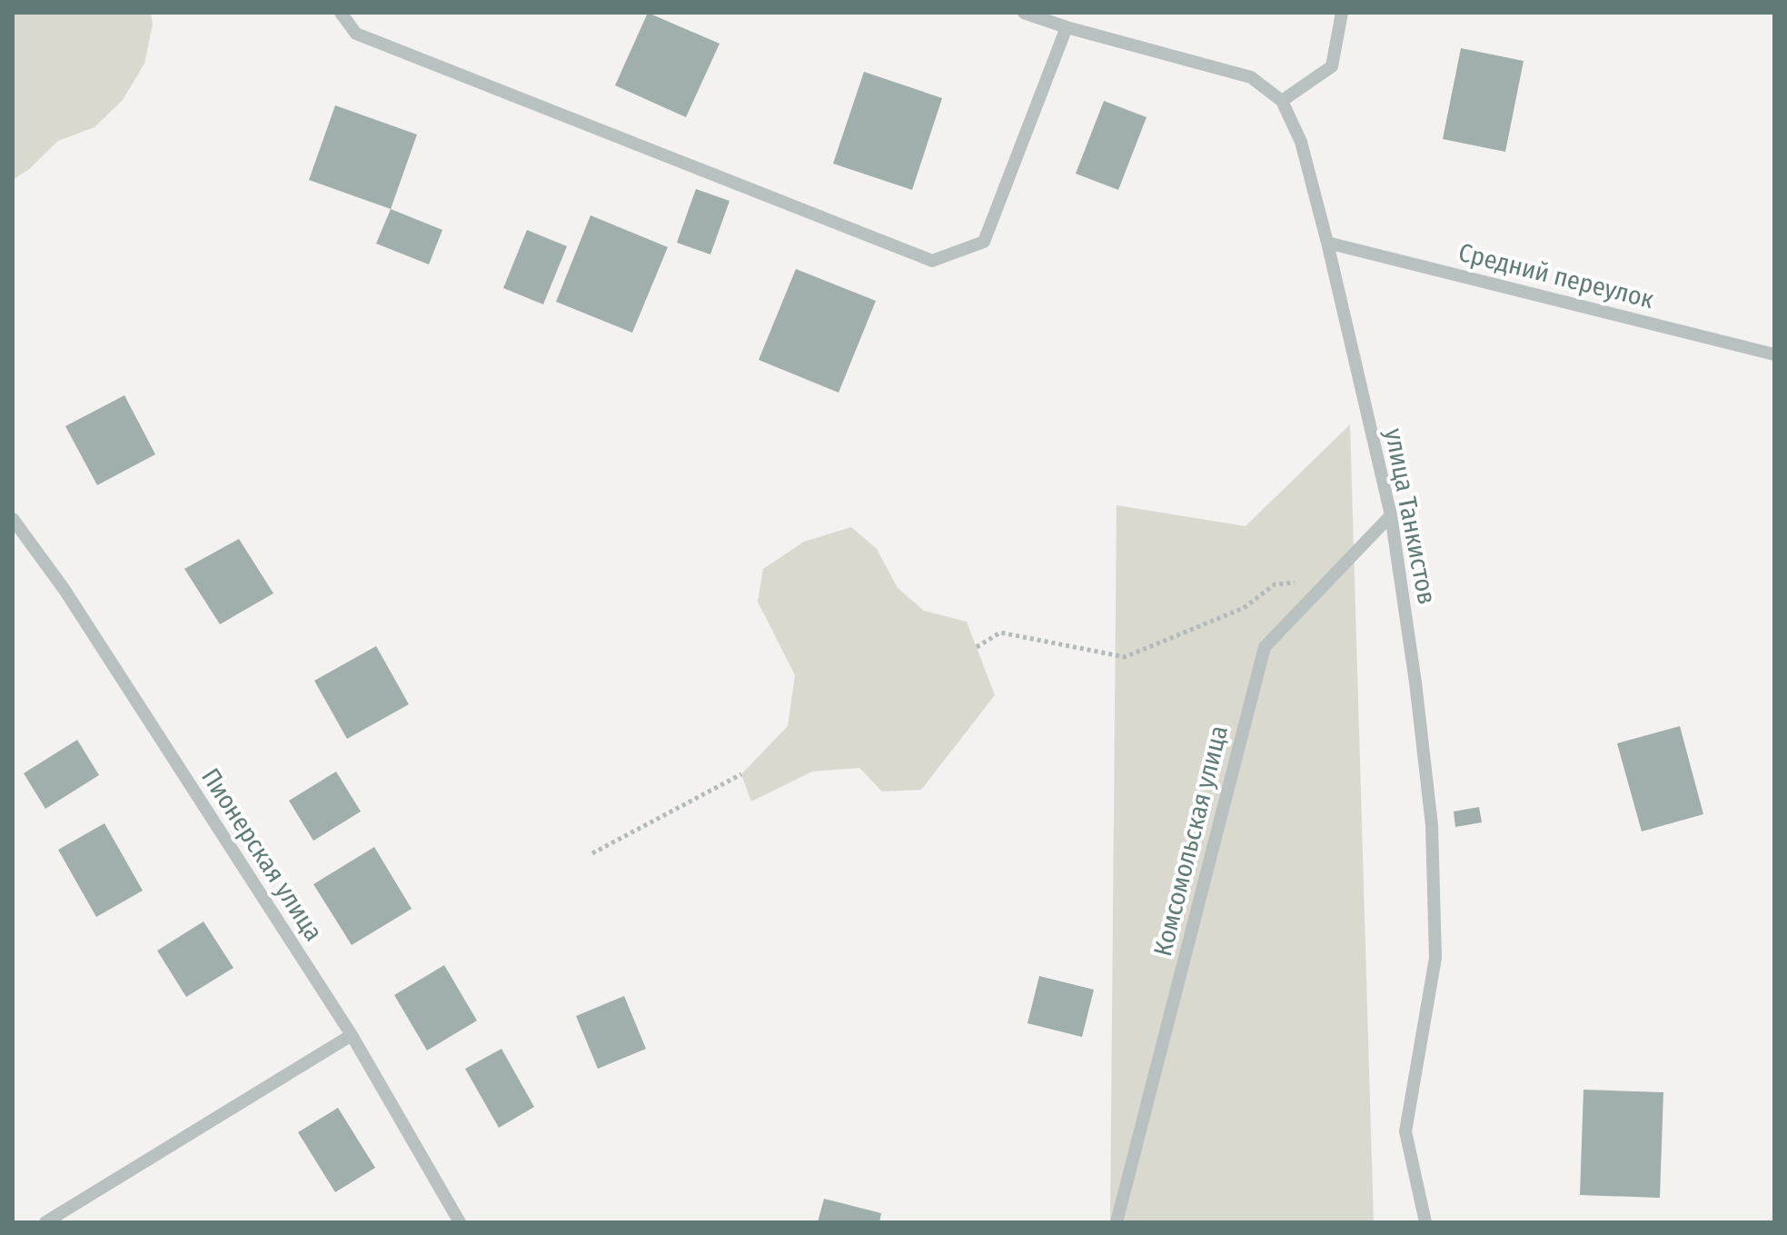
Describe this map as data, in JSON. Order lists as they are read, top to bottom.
{
  "streets": {
    "street": [
      "Средний переулок",
      "улица Танкистов",
      "Комсомольская улица",
      "Пионерская улица"
    ]
  },
  "crossings": [
    ["Средний переулок", "улица Танкистов"],
    ["улица Танкистов", "Комсомольская улица"]
  ]
}
